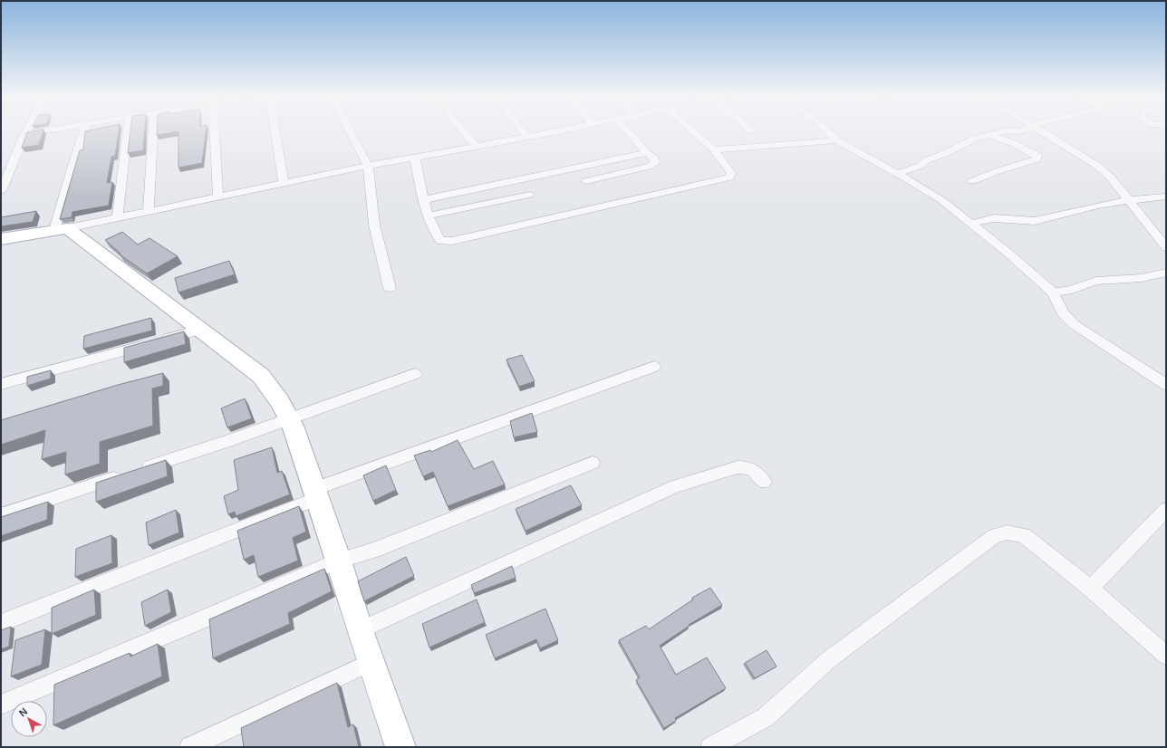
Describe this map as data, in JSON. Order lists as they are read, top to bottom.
{
  "north": "top left"
}
